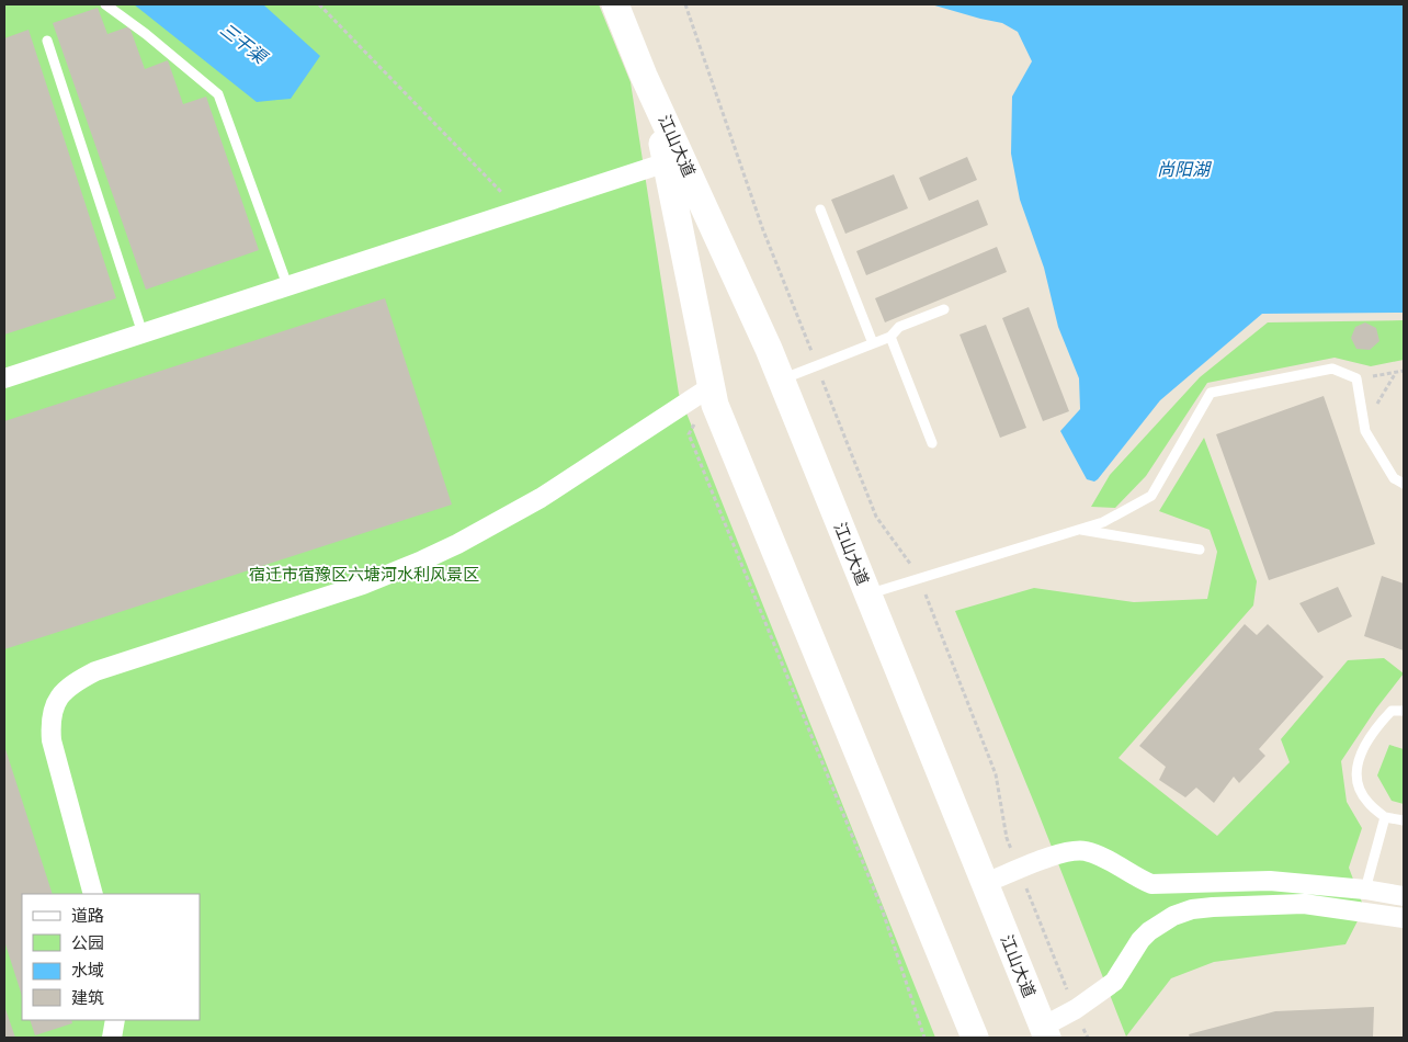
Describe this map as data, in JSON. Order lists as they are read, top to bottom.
{
  "streets": {
    "main road": ["江山大道"]
  },
  "water": ["三干渠", "尚阳湖"],
  "parks": ["宿迁市宿豫区六塘河水利风景区"],
  "legend": [
    "道路",
    "公园",
    "水域",
    "建筑"
  ]
}
